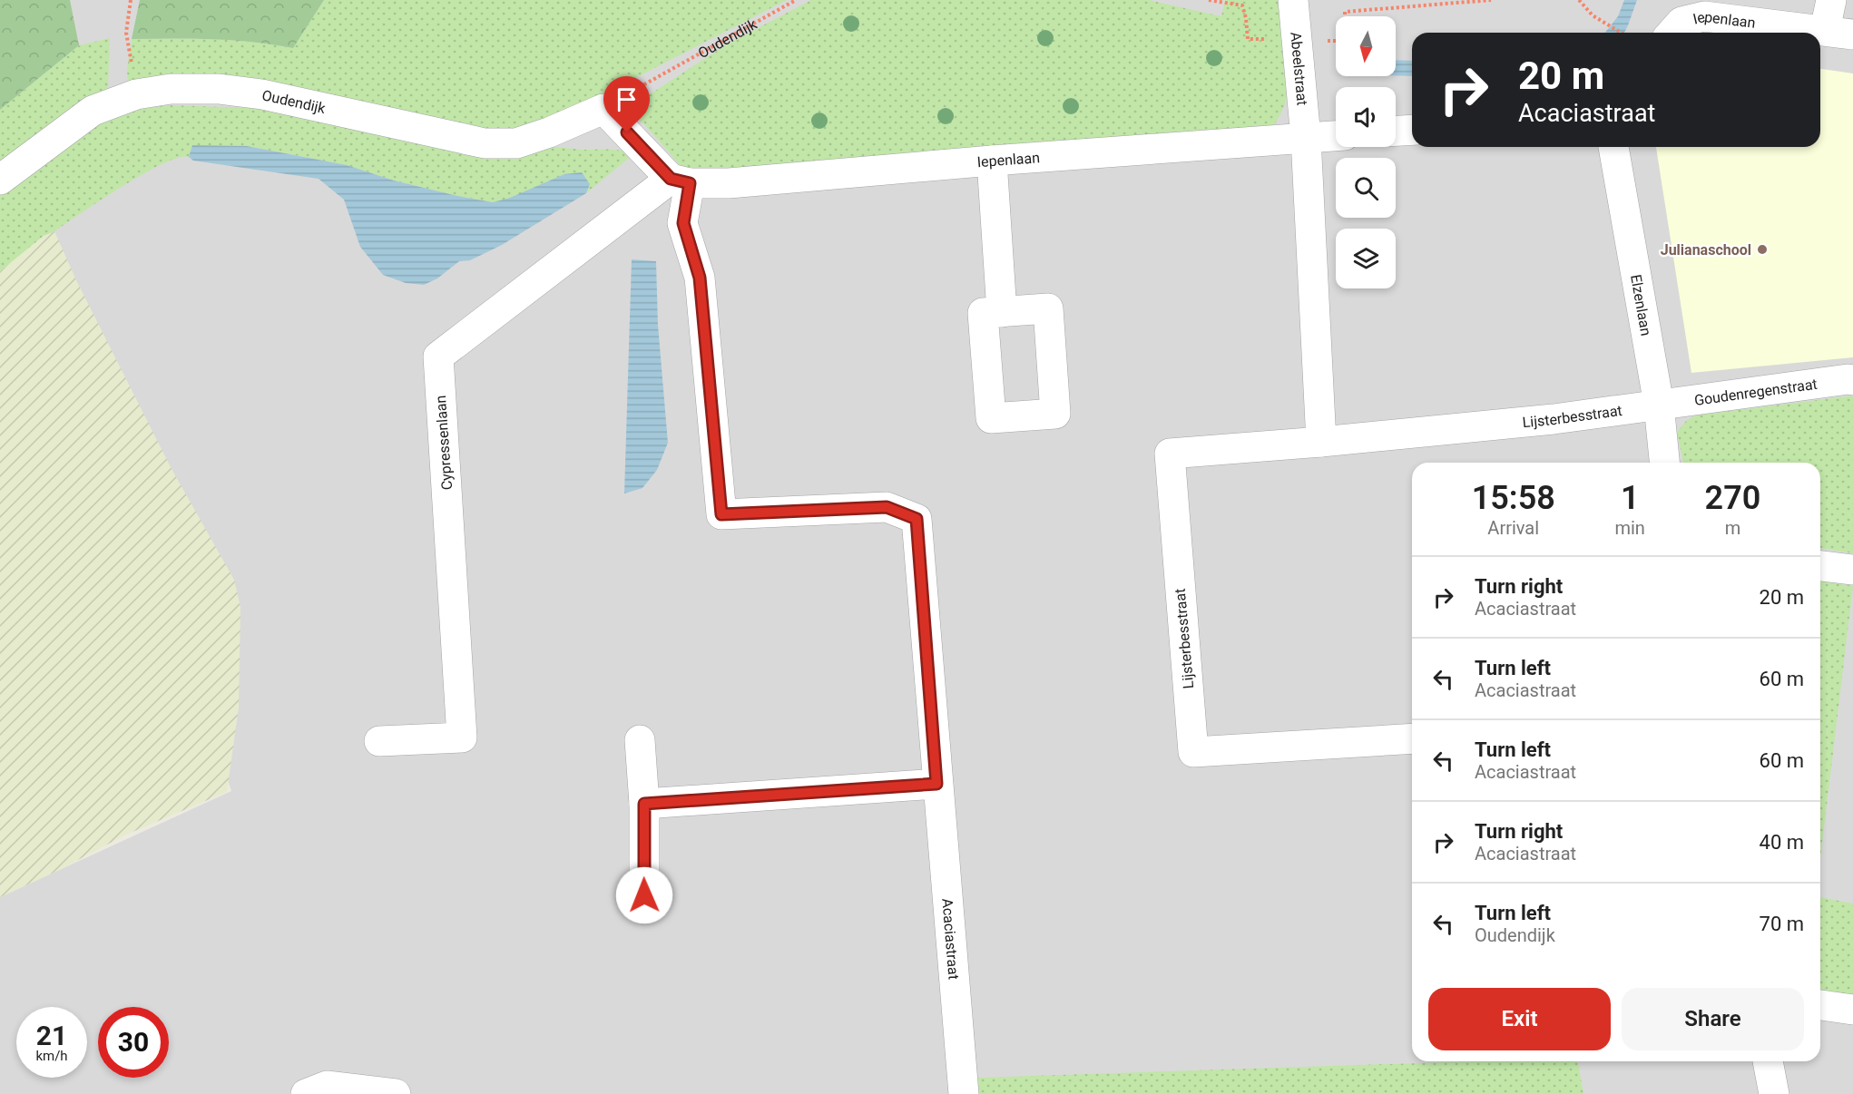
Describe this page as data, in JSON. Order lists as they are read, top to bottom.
{
  "streets": {
    "street": [
      "Iepenlaan",
      "Oudendijk",
      "Abeelstraat",
      "Elzenlaan",
      "Goudenregenstraat",
      "Lijsterbesstraat",
      "Cypressenlaan",
      "Acaciastraat"
    ]
  },
  "crossings": [
    ["Iepenlaan", "Abeelstraat"],
    ["Iepenlaan", "Cypressenlaan"],
    ["Iepenlaan", "Acaciastraat"],
    ["Elzenlaan", "Goudenregenstraat"],
    ["Elzenlaan", "Lijsterbesstraat"],
    ["Goudenregenstraat", "Lijsterbesstraat"],
    ["Cypressenlaan", "Acaciastraat"]
  ],
  "places": ["Julianaschool"],
  "north": "bottom",
  "page": {
    "turn": ["20 m", "Acaciastraat"],
    "eta": [
      "15:58",
      "Arrival",
      "1",
      "min",
      "270",
      "m"
    ],
    "list": [
      {
        "name": "Turn right",
        "note": "Acaciastraat",
        "value": "20 m"
      },
      {
        "name": "Turn left",
        "note": "Acaciastraat",
        "value": "60 m"
      },
      {
        "name": "Turn left",
        "note": "Acaciastraat",
        "value": "60 m"
      },
      {
        "name": "Turn right",
        "note": "Acaciastraat",
        "value": "40 m"
      },
      {
        "name": "Turn left",
        "note": "Oudendijk",
        "value": "70 m"
      }
    ],
    "buttons": ["Exit", "Share"],
    "speed": "21 km/h",
    "limit": "30"
  }
}
